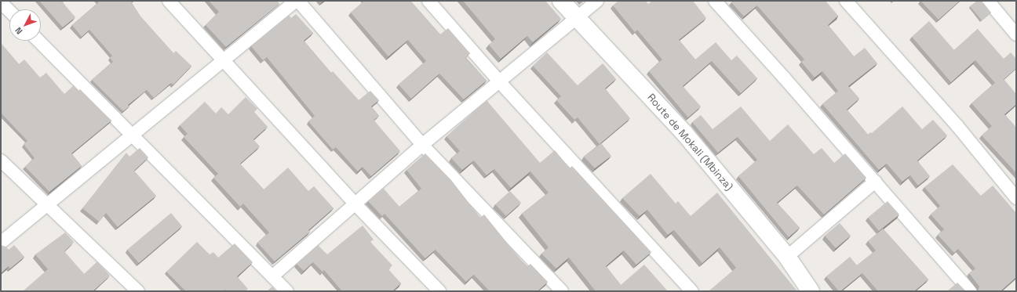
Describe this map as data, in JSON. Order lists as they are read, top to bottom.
{
  "streets": {
    "street": ["Route de Mokali (Mbinza)"]
  },
  "north": "bottom left"
}
